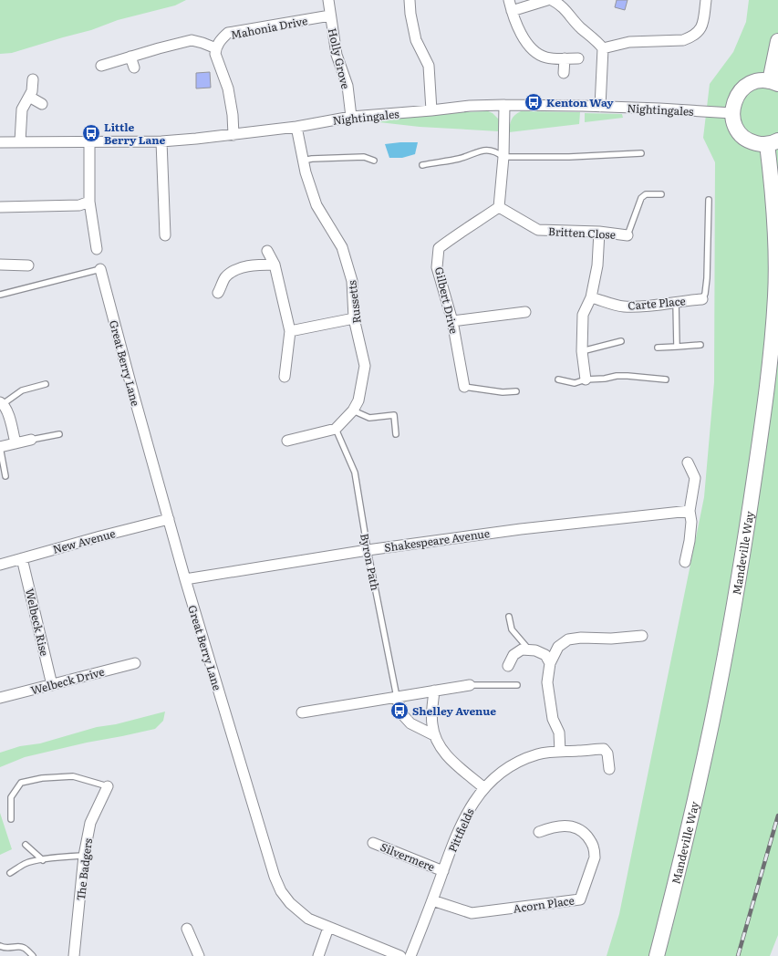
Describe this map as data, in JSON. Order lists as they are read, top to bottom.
{
  "streets": {
    "main road": ["Mandeville Way"],
    "street": [
      "Mahonia Drive",
      "Holly Grove",
      "Nightingales",
      "Britten Close",
      "Gilbert Drive",
      "Russetts",
      "Carte Place",
      "Great Berry Lane",
      "Shakespeare Avenue",
      "New Avenue",
      "Welbeck Rise",
      "Welbeck Drive",
      "Pittfields",
      "Silvermere",
      "The Badgers",
      "Acorn Place"
    ],
    "lane": ["Byron Path"]
  },
  "crossings": [
    ["Mahonia Drive", "Holly Grove"],
    ["Holly Grove", "Nightingales"],
    ["Nightingales", "Russetts"],
    ["Nightingales", "Mandeville Way"],
    ["Britten Close", "Gilbert Drive"],
    ["Russetts", "Byron Path"],
    ["Great Berry Lane", "Shakespeare Avenue"],
    ["Great Berry Lane", "New Avenue"],
    ["Shakespeare Avenue", "Byron Path"],
    ["New Avenue", "Welbeck Rise"],
    ["Welbeck Rise", "Welbeck Drive"],
    ["Pittfields", "Silvermere"],
    ["Pittfields", "Acorn Place"]
  ],
  "places": {
    "bus stop": ["Kenton Way", "Little Berry Lane", "Shelley Avenue"]
  }
}
